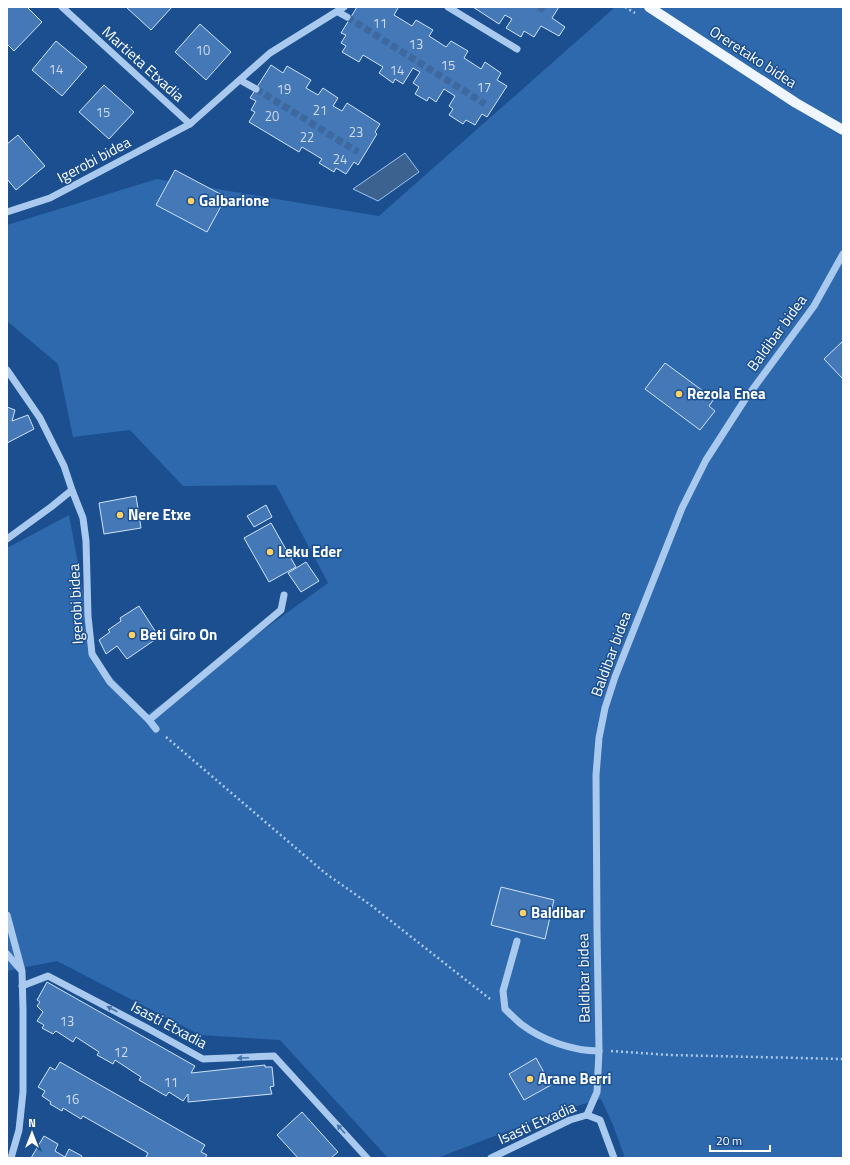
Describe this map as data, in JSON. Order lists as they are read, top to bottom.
{
  "streets": {
    "main road": ["Oreretako bidea"],
    "street": [
      "Martieta Etxadia",
      "Igerobi bidea",
      "Baldibar bidea",
      "Isasti Etxadia"
    ]
  },
  "crossings": [
    ["Martieta Etxadia", "Igerobi bidea"],
    ["Baldibar bidea", "Isasti Etxadia"]
  ],
  "one_way": ["Isasti Etxadia"],
  "places": [
    "Galbarione",
    "Rezola Enea",
    "Nere Etxe",
    "Leku Eder",
    "Beti Giro On",
    "Baldibar",
    "Arane Berri"
  ],
  "house_numbers": [
    "11",
    "13",
    "10",
    "15",
    "14",
    "14",
    "17",
    "19",
    "21",
    "15",
    "20",
    "23",
    "22",
    "24",
    "13",
    "12",
    "11",
    "16"
  ],
  "scale_bar": "20 m",
  "north": "top"
}
